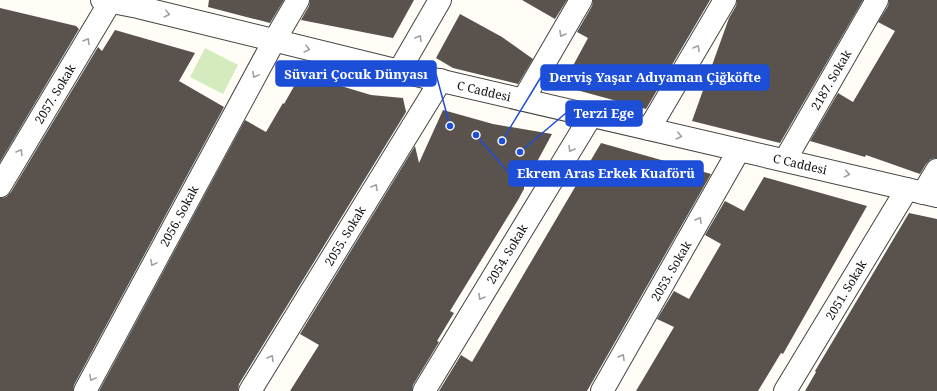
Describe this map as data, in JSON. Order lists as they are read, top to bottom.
{
  "streets": {
    "street": [
      "2187. Sokak",
      "C Caddesi",
      "2057. Sokak",
      "2056. Sokak",
      "2055. Sokak",
      "2054. Sokak",
      "2053. Sokak",
      "2051. Sokak"
    ]
  },
  "crossings": [
    ["2187. Sokak", "C Caddesi"],
    ["C Caddesi", "2057. Sokak"],
    ["C Caddesi", "2056. Sokak"],
    ["C Caddesi", "2055. Sokak"],
    ["C Caddesi", "2054. Sokak"],
    ["C Caddesi", "2053. Sokak"],
    ["C Caddesi", "2051. Sokak"]
  ],
  "one_way": [
    "C Caddesi",
    "2057. Sokak",
    "2056. Sokak",
    "2055. Sokak",
    "2054. Sokak",
    "2053. Sokak"
  ],
  "places": [
    "Süvari Çocuk Dünyası",
    "Ekrem Aras Erkek Kuaförü",
    "Derviş Yaşar Adıyaman Çiğköfte",
    "Terzi Ege"
  ]
}
